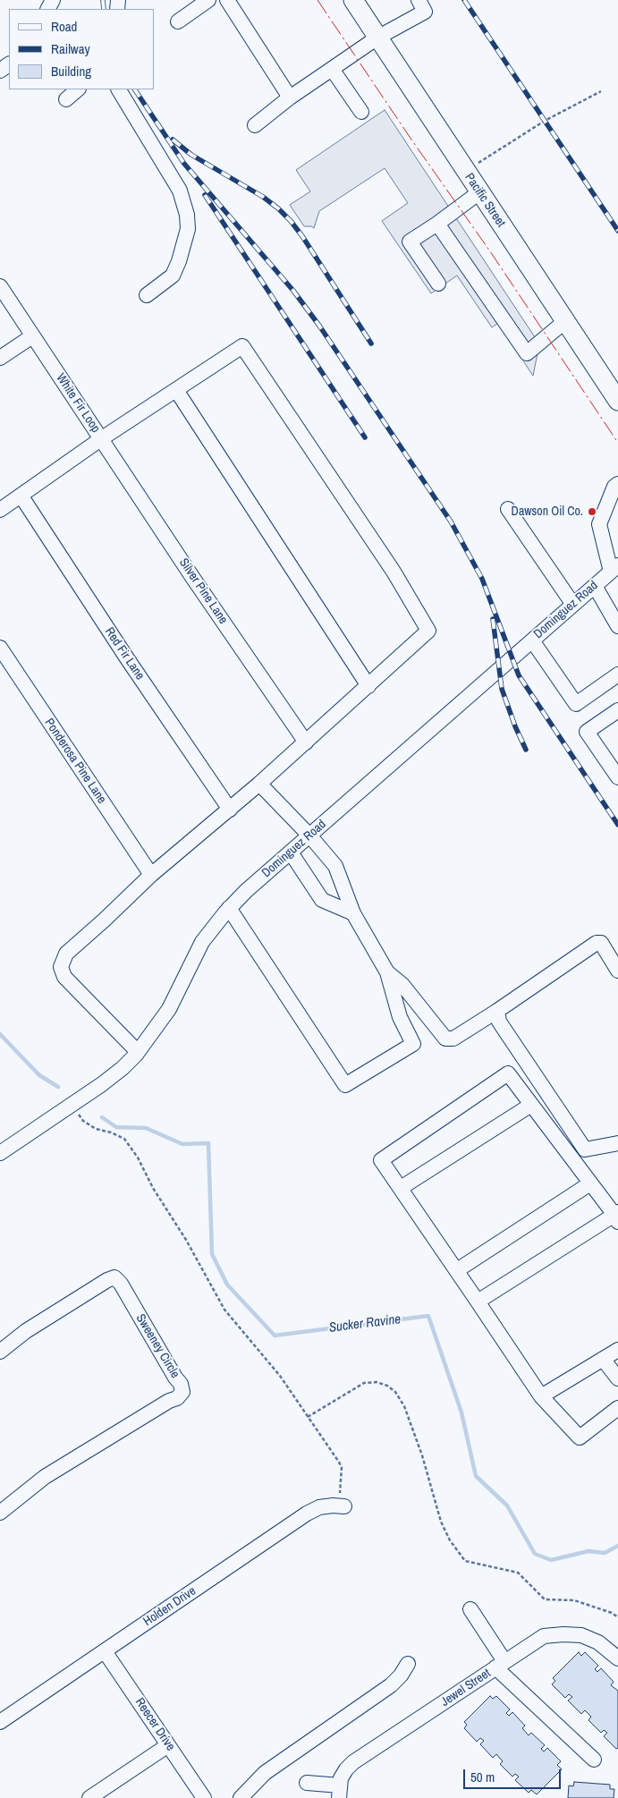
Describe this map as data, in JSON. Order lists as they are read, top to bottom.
{
  "streets": {
    "main road": ["Pacific Street"],
    "street": [
      "White Fir Loop",
      "Silver Pine Lane",
      "Dominguez Road",
      "Red Fir Lane",
      "Ponderosa Pine Lane",
      "Sweeney Circle",
      "Holden Drive",
      "Jewel Street",
      "Reecer Drive"
    ]
  },
  "crossings": [
    ["White Fir Loop", "Silver Pine Lane"],
    ["White Fir Loop", "Red Fir Lane"],
    ["Holden Drive", "Reecer Drive"]
  ],
  "water": ["Sucker Ravine"],
  "places": ["Dawson Oil Co."],
  "legend": ["Road", "Railway", "Building"],
  "scale_bar": "50 m"
}
